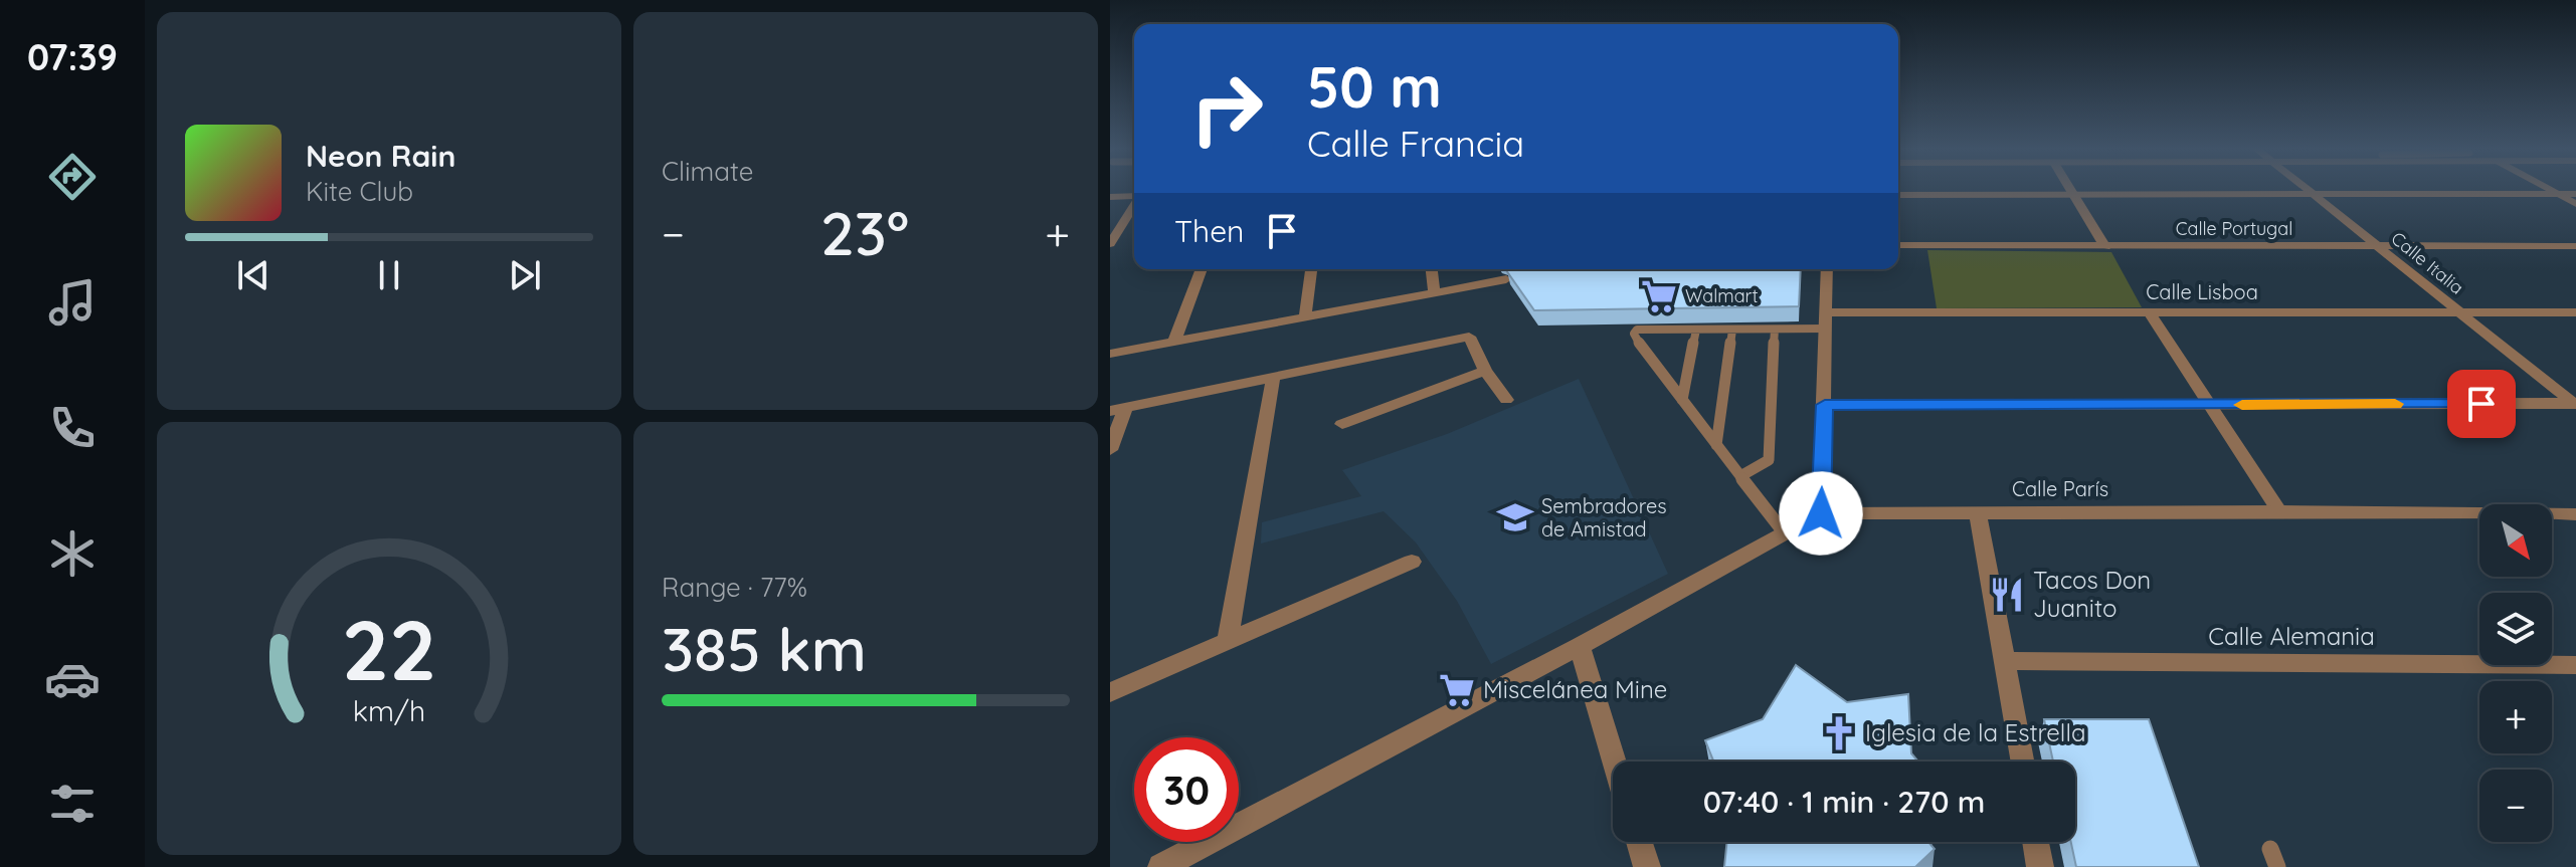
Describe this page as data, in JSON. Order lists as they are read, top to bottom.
{
  "streets": {
    "street": [
      "Calle Portugal",
      "Calle Italia",
      "Calle Lisboa",
      "Calle París",
      "Calle Alemania"
    ]
  },
  "crossings": [
    ["Calle Portugal", "Calle Italia"],
    ["Calle Italia", "Calle Lisboa"]
  ],
  "places": {
    "supermarket": ["Walmart", "Miscelánea Mine"],
    "school or university": ["Sembradores de Amistad"],
    "restaurant": ["Tacos Don Juanito"],
    "church": ["Iglesia de la Estrella"]
  },
  "north": "bottom right",
  "page": {
    "tabs": "07:39",
    "tile": [
      "Climate",
      ["Range · 77%", "385 km"]
    ],
    "turn": ["50 m", "Calle Francia"],
    "song": ["Neon Rain", "Kite Club"],
    "then": "Then",
    "heat": ["−", "23°", "+"],
    "map_buttons": ["+", "−"],
    "limit": "30",
    "trip": "07:40 · 1 min · 270 m",
    "gauge": ["22", "km/h"]
  }
}
